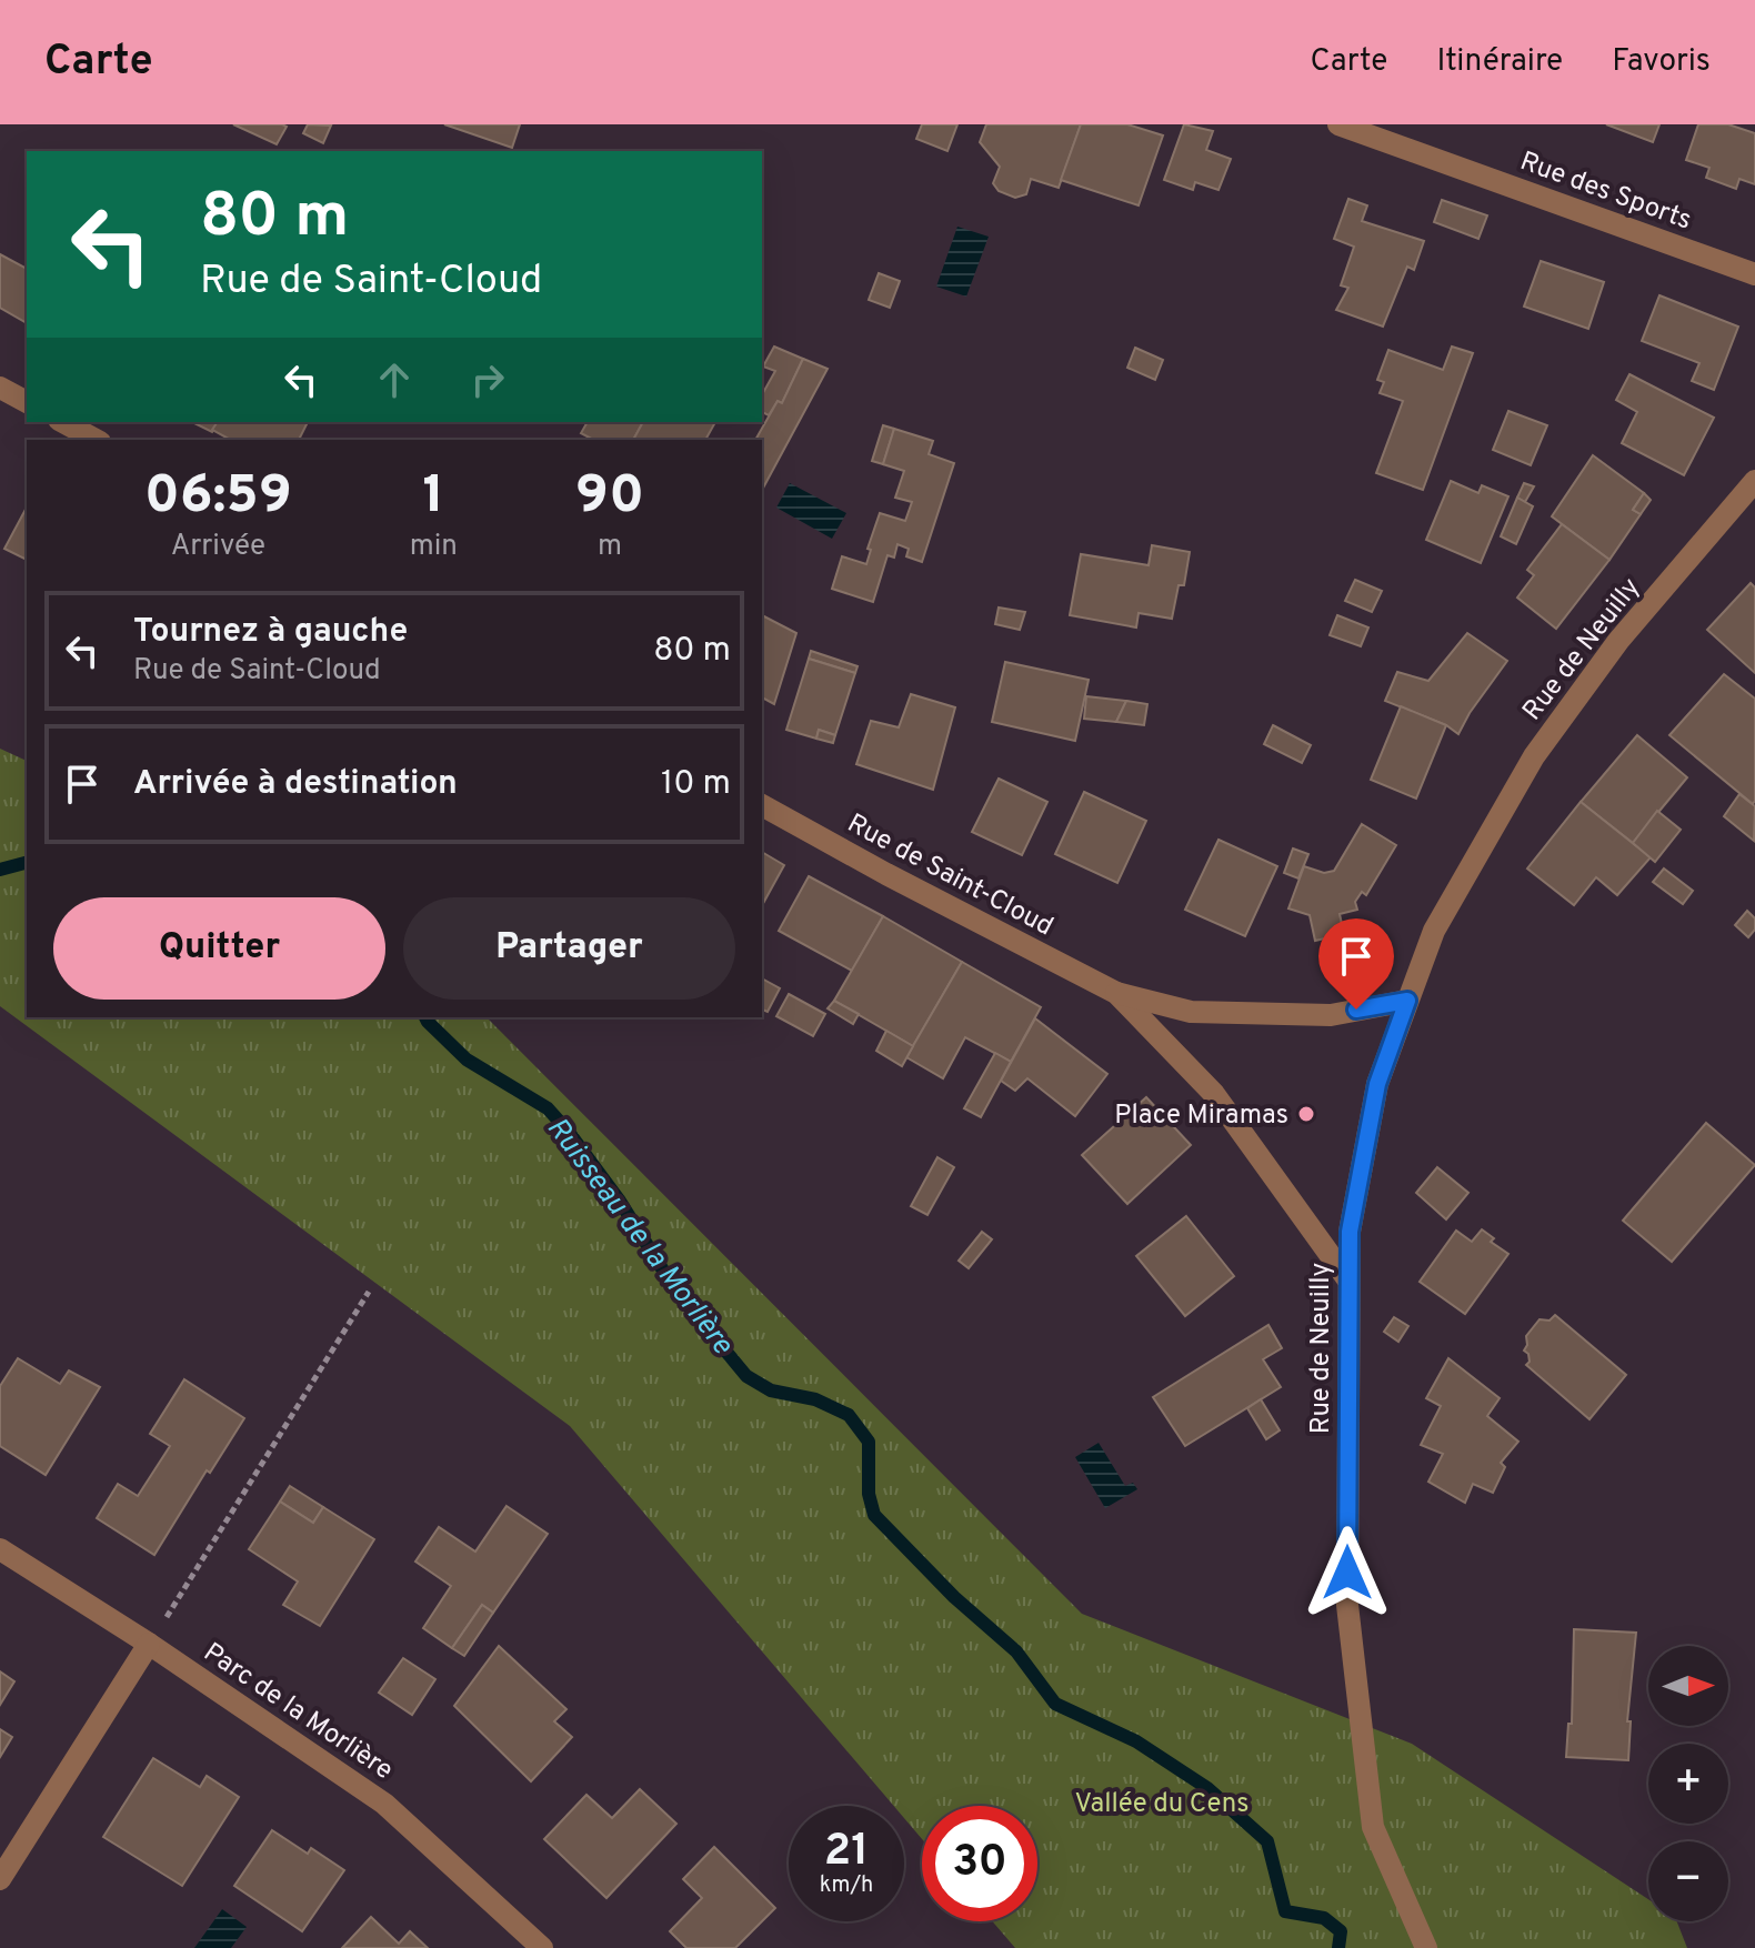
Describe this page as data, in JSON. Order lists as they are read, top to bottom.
{
  "streets": {
    "street": [
      "Rue des Sports",
      "Rue de Neuilly",
      "Rue de Saint-Cloud",
      "Parc de la Morlière"
    ]
  },
  "crossings": [
    ["Rue de Neuilly", "Rue de Saint-Cloud"]
  ],
  "water": ["Ruisseau de la Morlière"],
  "parks": ["Vallée du Cens"],
  "places": ["Place Miramas"],
  "north": "right",
  "page": {
    "header": "Carte",
    "nav": ["Carte", "Itinéraire", "Favoris"],
    "turn": ["80 m", "Rue de Saint-Cloud"],
    "eta": [
      "06:59",
      "Arrivée",
      "1",
      "min",
      "90",
      "m"
    ],
    "list": [
      {
        "name": "Tournez à gauche",
        "note": "Rue de Saint-Cloud",
        "value": "80 m"
      },
      {
        "name": "Arrivée à destination",
        "value": "10 m"
      }
    ],
    "buttons": ["Quitter", "Partager"],
    "map_buttons": ["+", "−"],
    "speed": "21 km/h",
    "limit": "30"
  }
}
